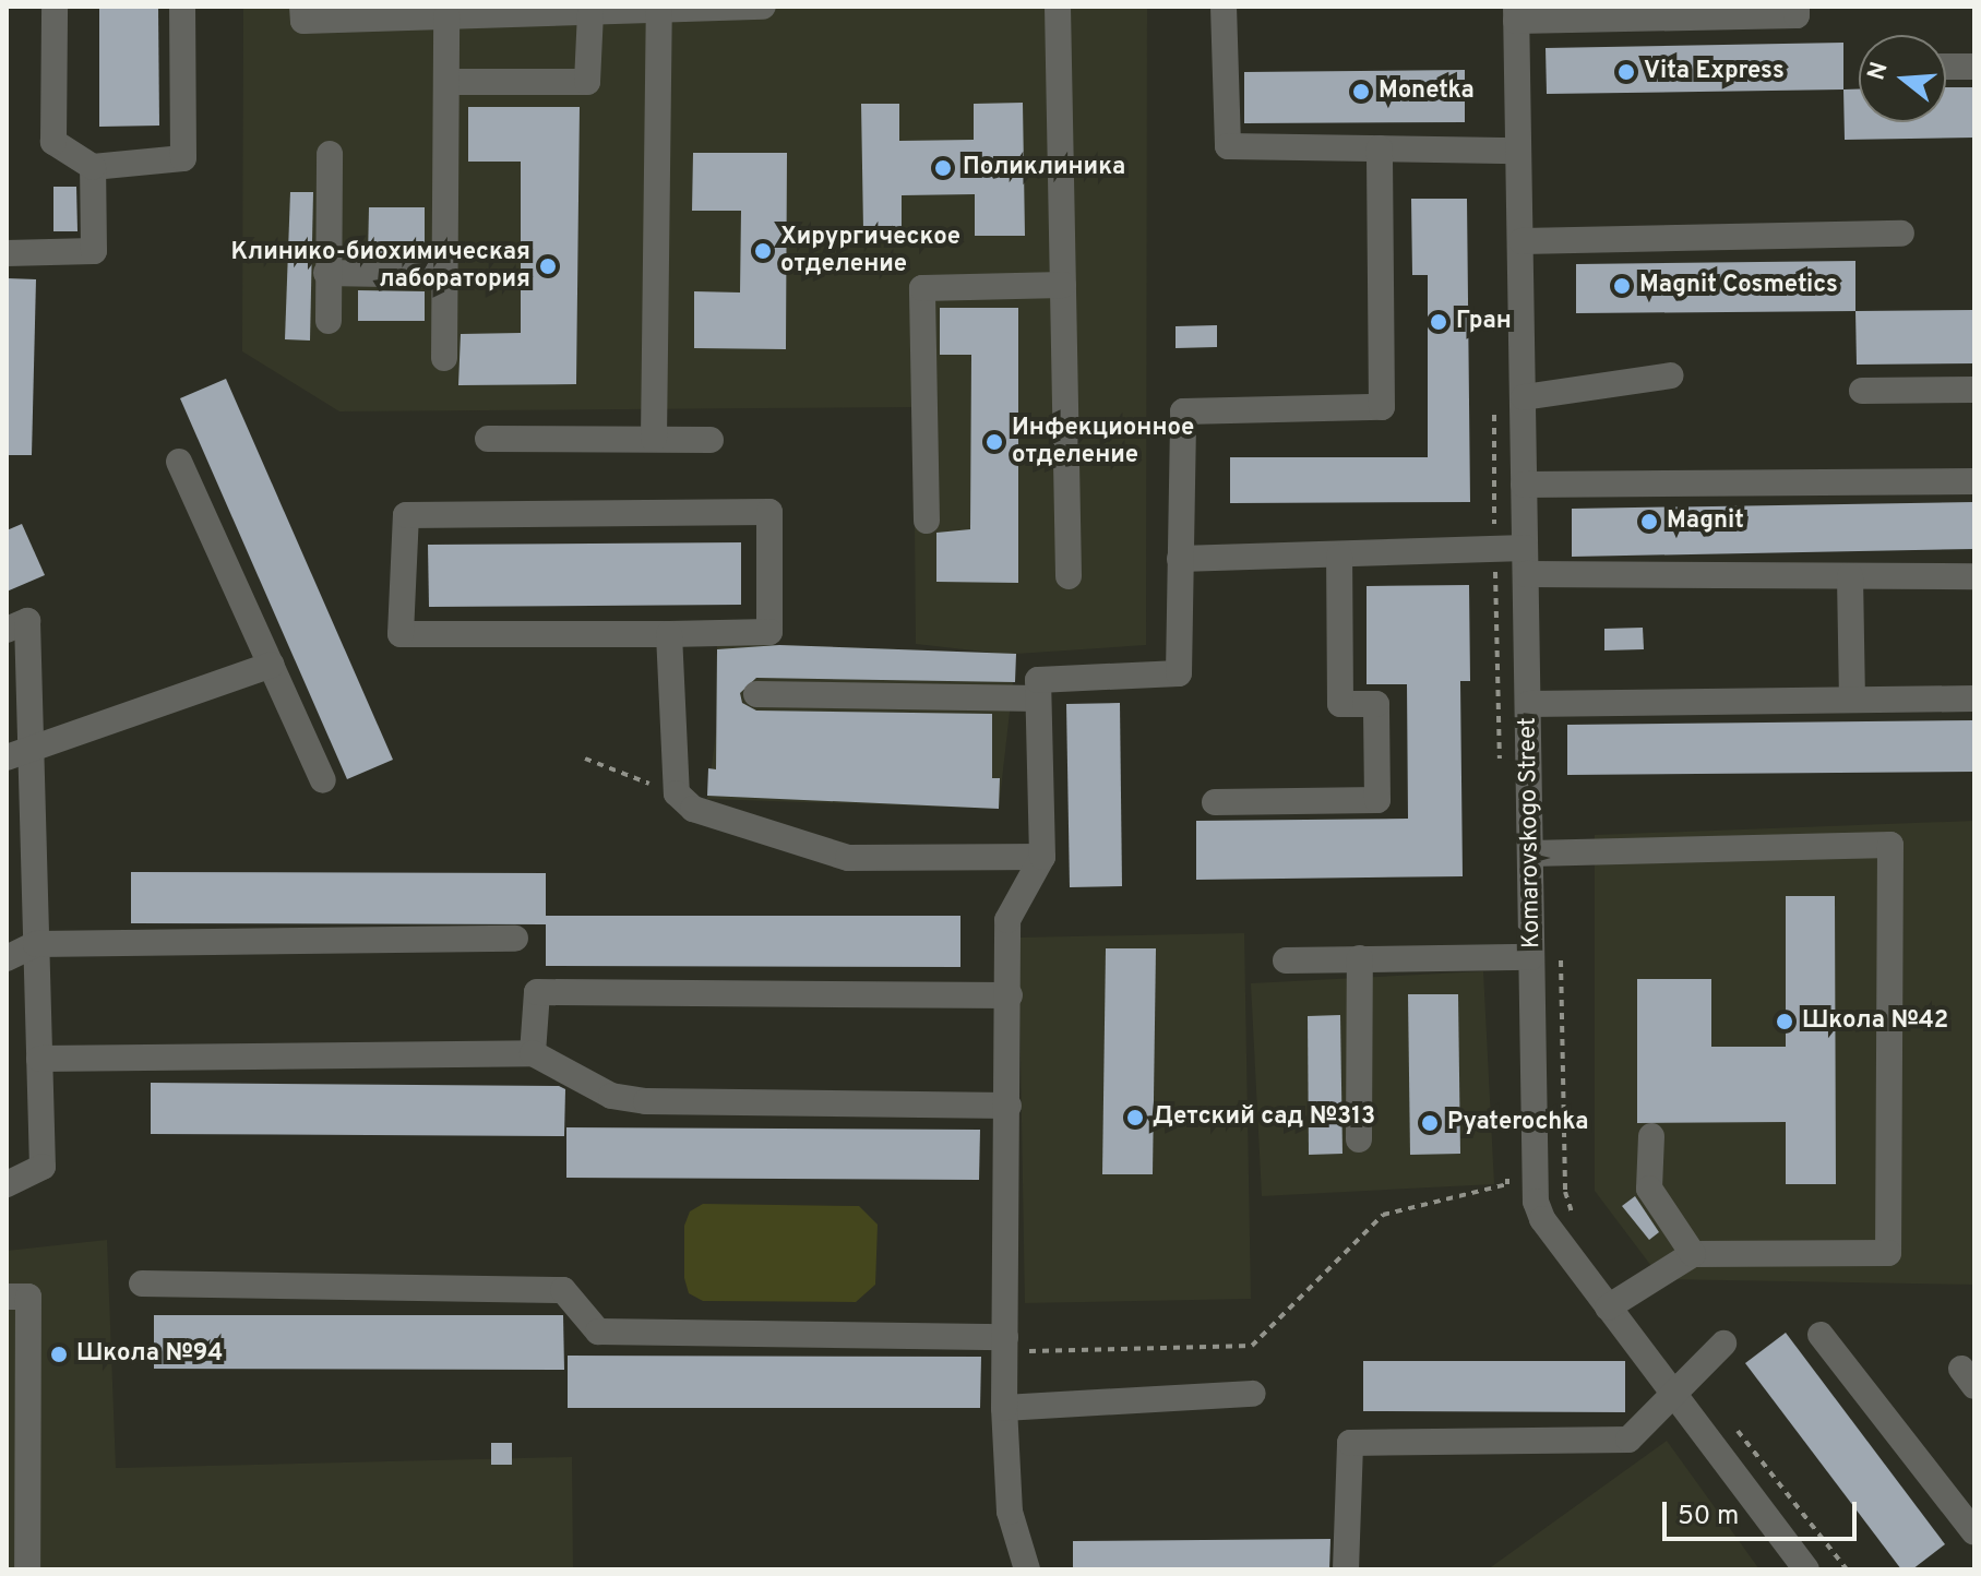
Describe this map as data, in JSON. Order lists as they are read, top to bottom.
{
  "streets": {
    "street": ["Komarovskogo Street"]
  },
  "places": [
    "Vita Express",
    "Monetka",
    "Поликлиника",
    "Хирургическое отделение",
    "Клинико-биохимическая лаборатория",
    "Magnit Cosmetics",
    "Гран",
    "Инфекционное отделение",
    "Magnit",
    "Школа №42",
    "Детский сад №313",
    "Pyaterochka",
    "Школа №94"
  ],
  "scale_bar": "50 m",
  "north": "left"
}
